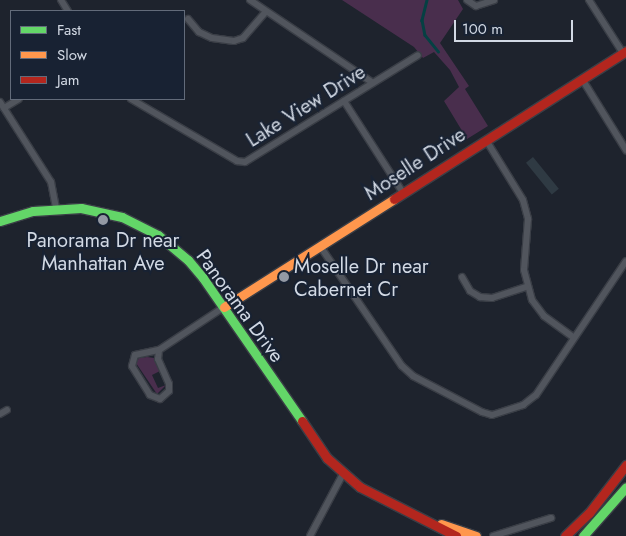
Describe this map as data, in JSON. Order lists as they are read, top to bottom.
{
  "streets": {
    "street": ["Lake View Drive", "Moselle Drive", "Panorama Drive"]
  },
  "crossings": [
    ["Moselle Drive", "Panorama Drive"]
  ],
  "places": ["Panorama Dr near Manhattan Ave", "Moselle Dr near Cabernet Cr"],
  "legend": ["Fast", "Slow", "Jam"],
  "scale_bar": "100 m"
}
